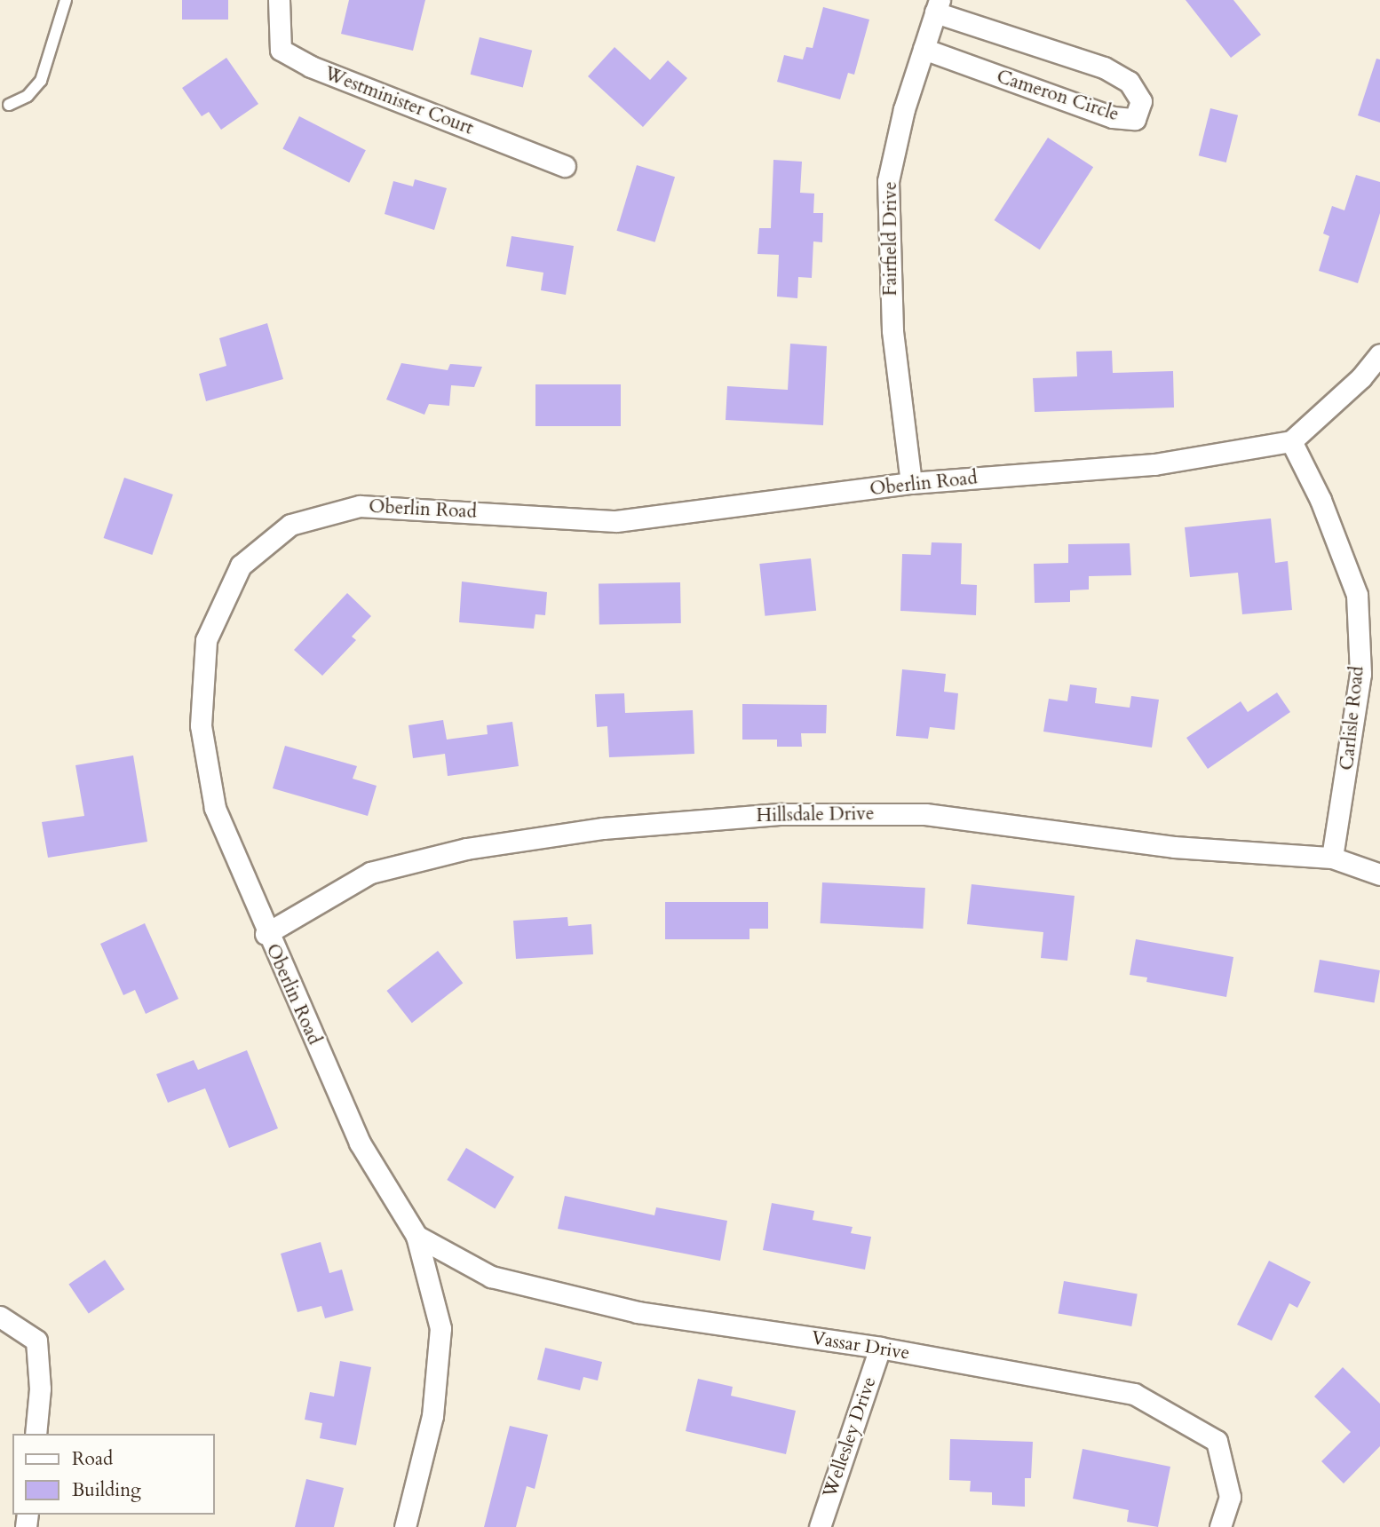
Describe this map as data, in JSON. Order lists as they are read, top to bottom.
{
  "streets": {
    "street": [
      "Cameron Circle",
      "Westminister Court",
      "Fairfield Drive",
      "Oberlin Road",
      "Carlisle Road",
      "Hillsdale Drive",
      "Vassar Drive",
      "Wellesley Drive"
    ]
  },
  "crossings": [
    ["Cameron Circle", "Fairfield Drive"],
    ["Fairfield Drive", "Oberlin Road"],
    ["Oberlin Road", "Carlisle Road"],
    ["Oberlin Road", "Hillsdale Drive"],
    ["Oberlin Road", "Vassar Drive"],
    ["Carlisle Road", "Hillsdale Drive"],
    ["Vassar Drive", "Wellesley Drive"]
  ],
  "legend": ["Road", "Building"]
}
